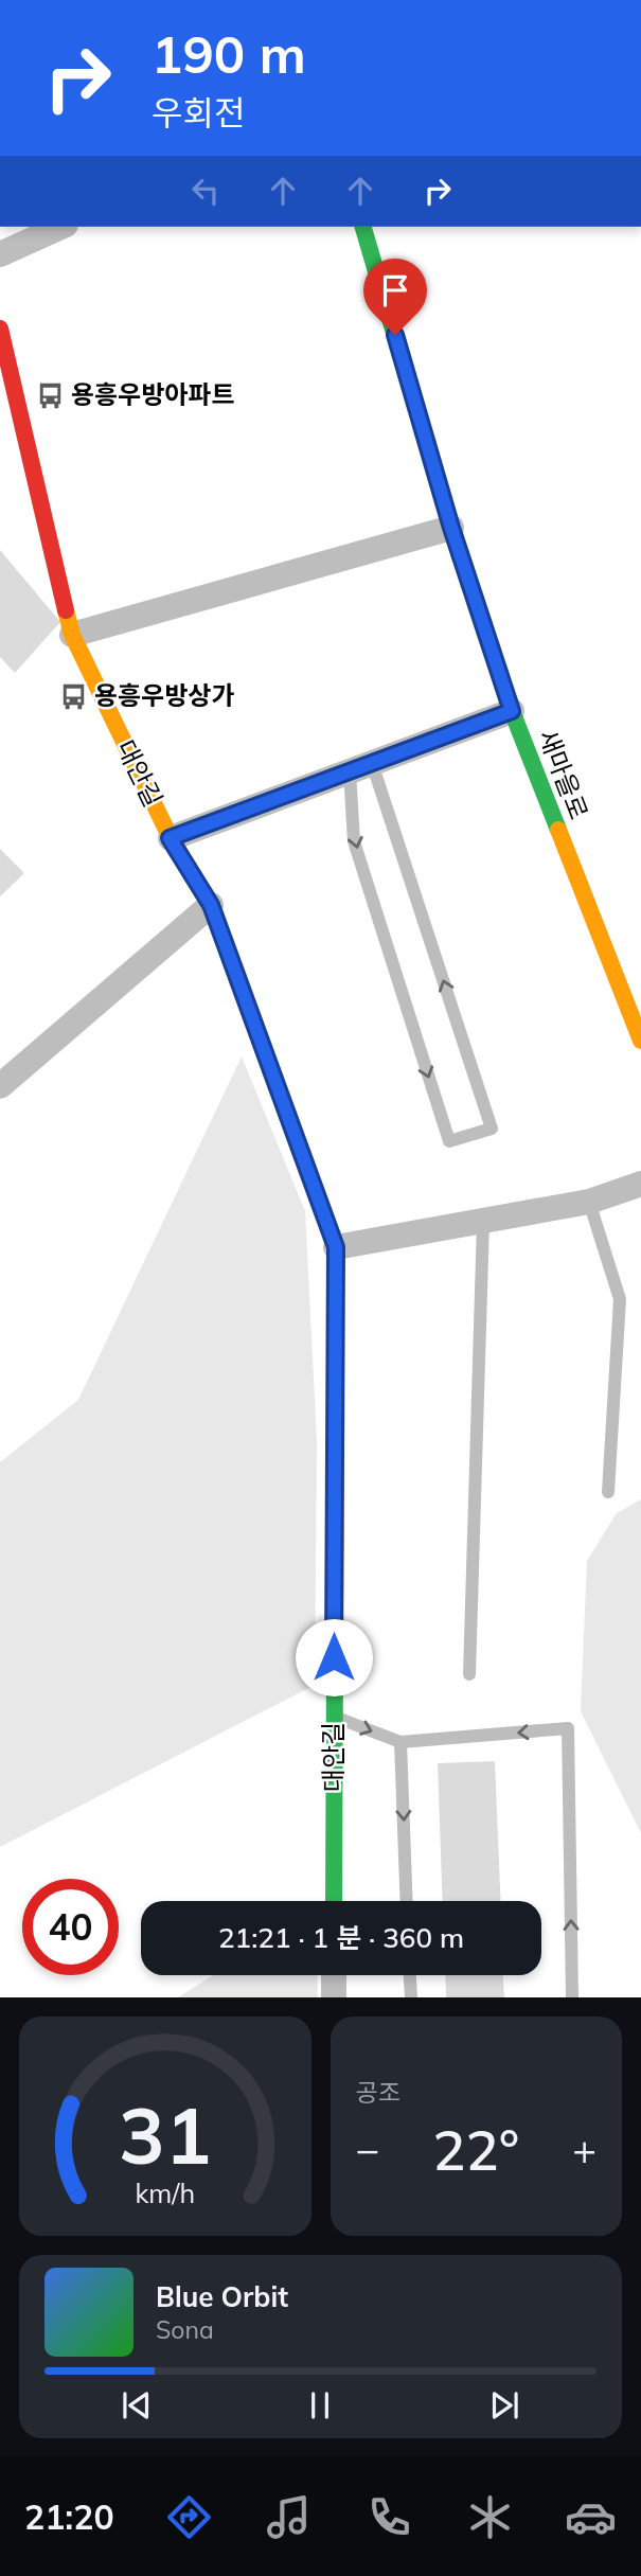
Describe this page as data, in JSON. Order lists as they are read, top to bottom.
{
  "streets": {
    "street": ["대안길", "새마을로"]
  },
  "places": {
    "bus stop": ["용흥우방아파트", "용흥우방상가"]
  },
  "page": {
    "turn": ["190 m", "우회전"],
    "limit": "40",
    "trip": "21:21 · 1 분 · 360 m",
    "tile": "공조",
    "heat": ["−", "22°", "+"],
    "song": ["Blue Orbit", "Sona"],
    "tabs": "21:20",
    "gauge": ["31", "km/h"]
  }
}
